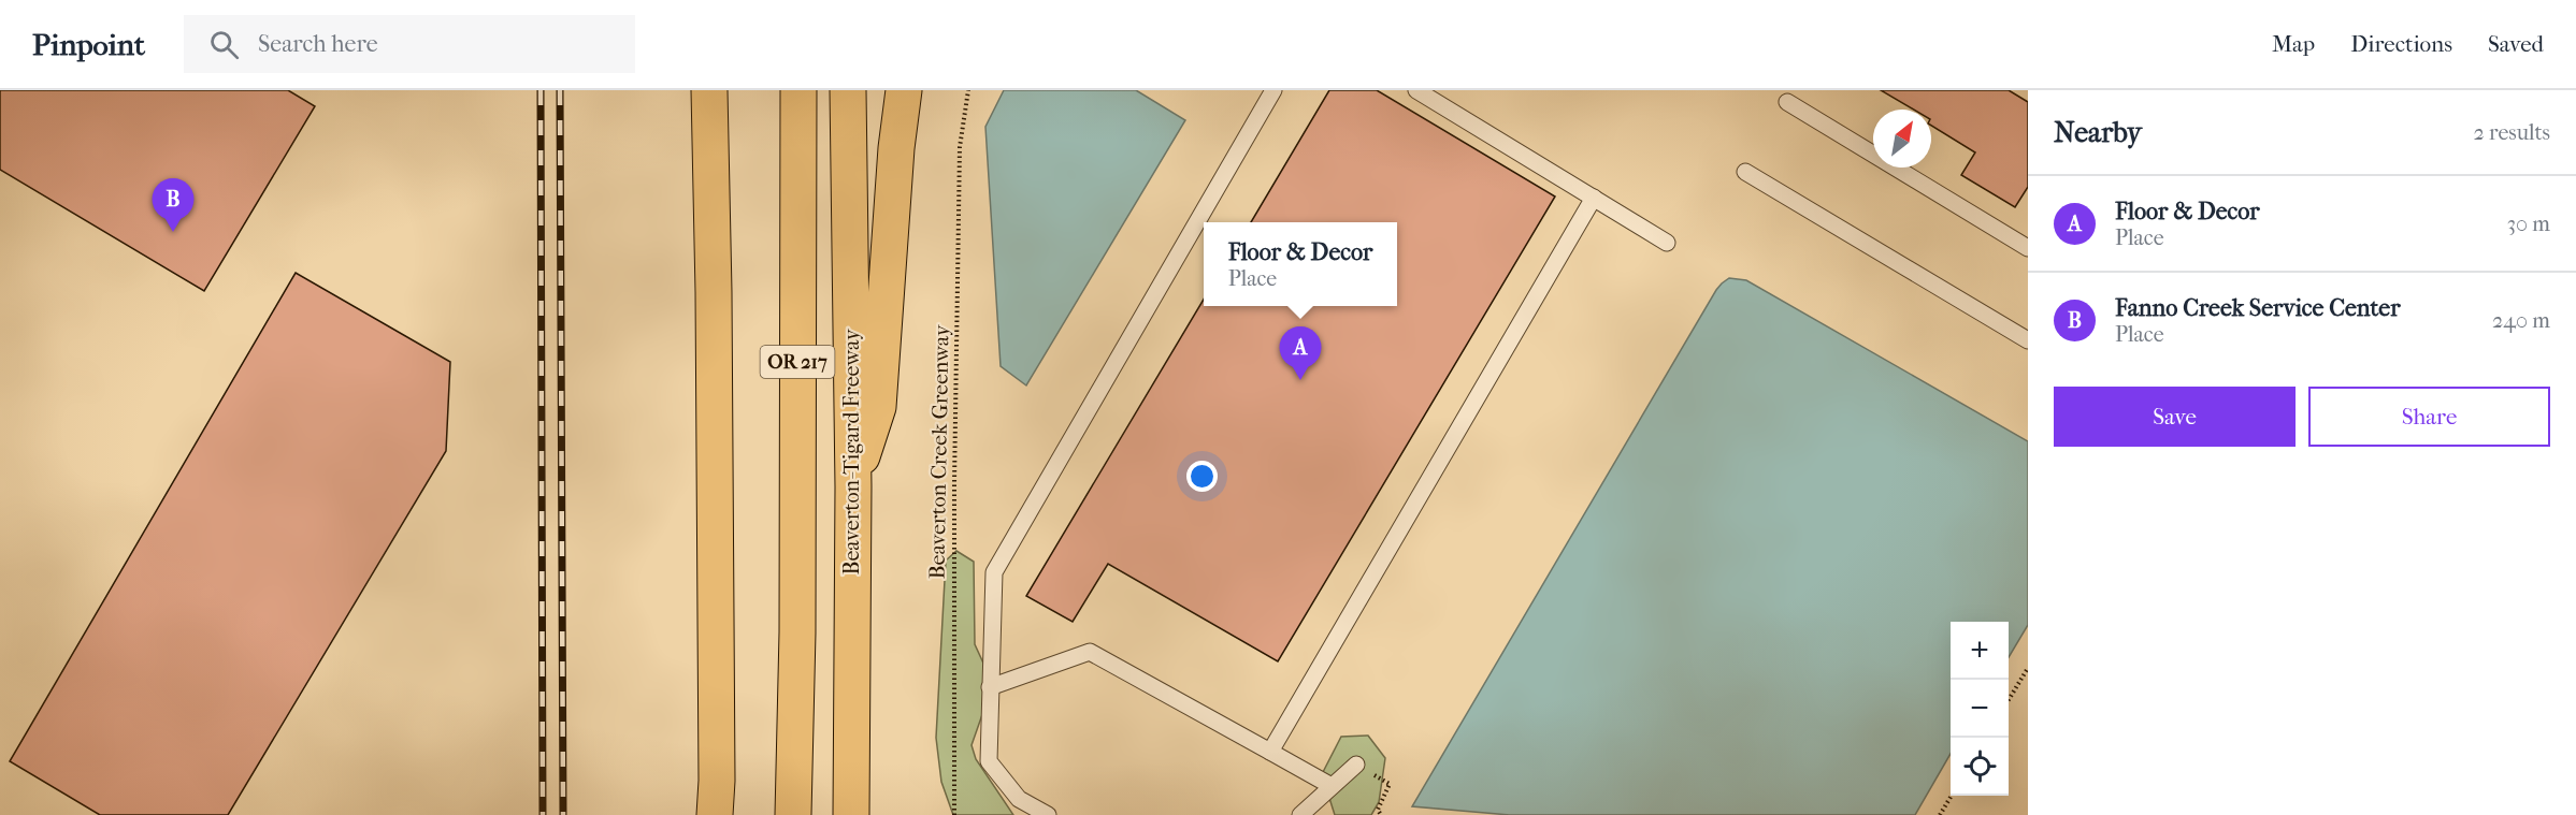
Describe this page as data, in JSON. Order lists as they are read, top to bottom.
{
  "streets": {
    "highway": ["OR 217", "Beaverton-Tigard Freeway"],
    "path": ["Beaverton Creek Greenway"]
  },
  "north": "top right",
  "page": {
    "header": "Pinpoint",
    "search": "Search here",
    "nav": ["Map", "Directions", "Saved"],
    "heading": ["Nearby", "2 results"],
    "list": [
      {
        "mark": "A",
        "name": "Floor & Decor",
        "note": "Place",
        "value": "30 m"
      },
      {
        "mark": "B",
        "name": "Fanno Creek Service Center",
        "note": "Place",
        "value": "240 m"
      }
    ],
    "pins": ["B", "A"],
    "popup": ["Floor & Decor", "Place"],
    "buttons": ["Save", "Share"],
    "map_buttons": ["+", "−"]
  }
}
